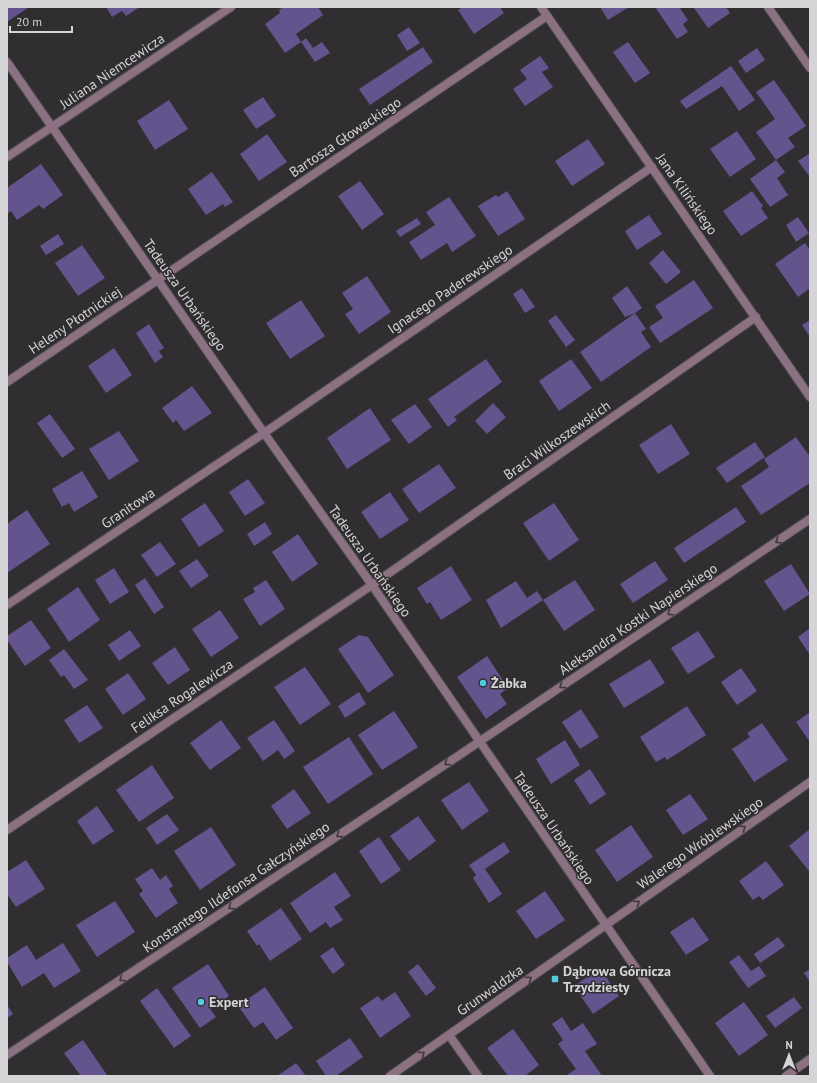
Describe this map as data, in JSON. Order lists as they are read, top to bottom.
{
  "streets": {
    "street": [
      "Juliana Niemcewicza",
      "Bartosza Głowackiego",
      "Jana Kilińskiego",
      "Ignacego Paderewskiego",
      "Tadeusza Urbańskiego",
      "Heleny Płotnickiej",
      "Braci Wilkoszewskich",
      "Granitowa",
      "Aleksandra Kostki Napierskiego",
      "Feliksa Rogalewicza",
      "Walerego Wróblewskiego",
      "Konstantego Ildefonsa Gałczyńskiego",
      "Grunwaldzka"
    ]
  },
  "crossings": [
    ["Juliana Niemcewicza", "Tadeusza Urbańskiego"],
    ["Bartosza Głowackiego", "Jana Kilińskiego"],
    ["Bartosza Głowackiego", "Tadeusza Urbańskiego"],
    ["Bartosza Głowackiego", "Heleny Płotnickiej"],
    ["Jana Kilińskiego", "Ignacego Paderewskiego"],
    ["Jana Kilińskiego", "Braci Wilkoszewskich"],
    ["Ignacego Paderewskiego", "Tadeusza Urbańskiego"],
    ["Ignacego Paderewskiego", "Granitowa"],
    ["Tadeusza Urbańskiego", "Heleny Płotnickiej"],
    ["Tadeusza Urbańskiego", "Braci Wilkoszewskich"],
    ["Tadeusza Urbańskiego", "Granitowa"],
    ["Tadeusza Urbańskiego", "Aleksandra Kostki Napierskiego"],
    ["Tadeusza Urbańskiego", "Feliksa Rogalewicza"],
    ["Tadeusza Urbańskiego", "Walerego Wróblewskiego"],
    ["Tadeusza Urbańskiego", "Konstantego Ildefonsa Gałczyńskiego"],
    ["Tadeusza Urbańskiego", "Grunwaldzka"],
    ["Braci Wilkoszewskich", "Feliksa Rogalewicza"],
    ["Aleksandra Kostki Napierskiego", "Konstantego Ildefonsa Gałczyńskiego"],
    ["Walerego Wróblewskiego", "Grunwaldzka"]
  ],
  "one_way": [
    "Aleksandra Kostki Napierskiego",
    "Walerego Wróblewskiego",
    "Konstantego Ildefonsa Gałczyńskiego",
    "Grunwaldzka"
  ],
  "places": {
    "other": ["Żabka", "Expert"],
    "transit": ["Dąbrowa Górnicza Trzydziesty"]
  },
  "scale_bar": "20 m",
  "north": "top"
}
